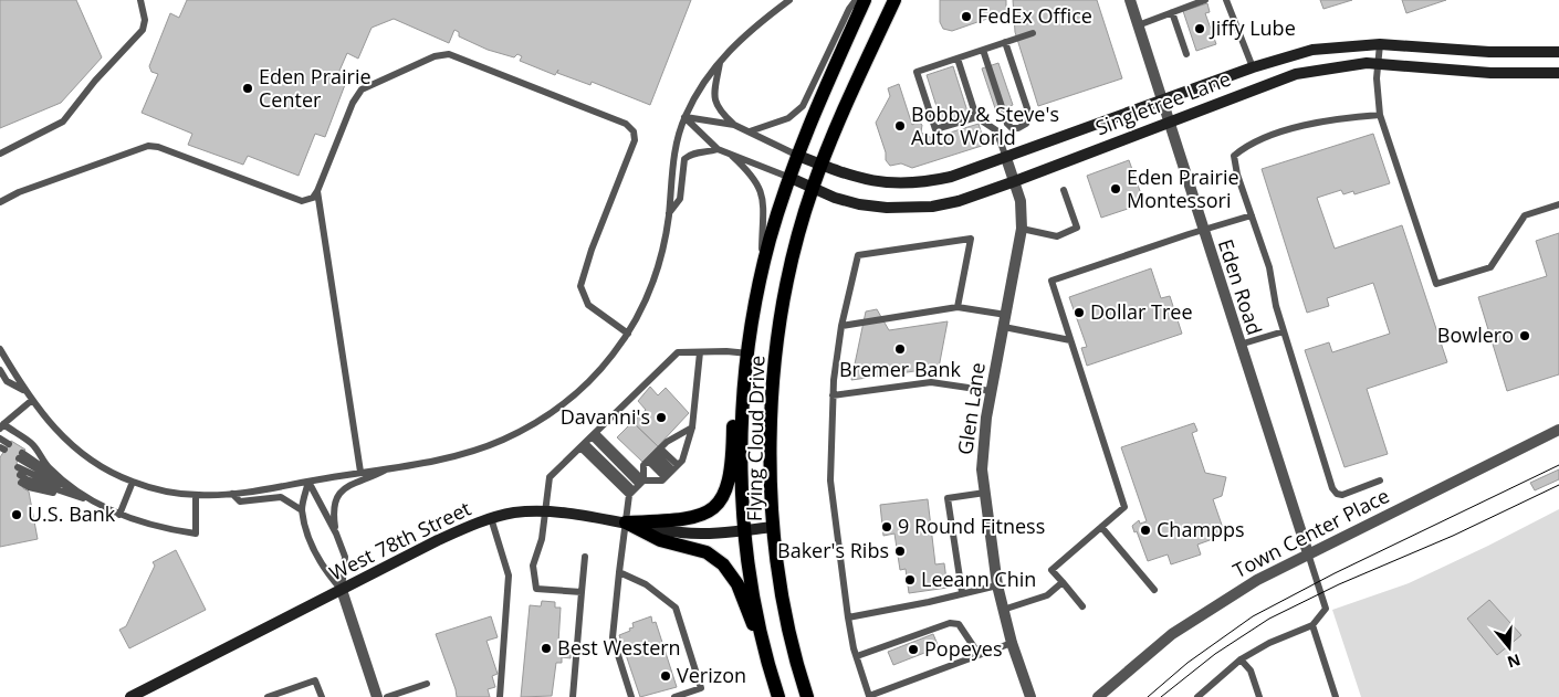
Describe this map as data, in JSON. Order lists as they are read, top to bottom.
{
  "streets": {
    "main road": ["Flying Cloud Drive"],
    "street": [
      "Singletree Lane",
      "Eden Road",
      "Glen Lane",
      "Town Center Place",
      "West 78th Street"
    ]
  },
  "crossings": [
    ["Singletree Lane", "Eden Road"],
    ["Singletree Lane", "Glen Lane"],
    ["Singletree Lane", "Flying Cloud Drive"],
    ["Eden Road", "Town Center Place"],
    ["Flying Cloud Drive", "West 78th Street"]
  ],
  "places": [
    "FedEx Office",
    "Jiffy Lube",
    "Eden Prairie Center",
    "Bobby & Steve's Auto World",
    "Eden Prairie Montessori",
    "Dollar Tree",
    "Bowlero",
    "Bremer Bank",
    "Davanni's",
    "U.S. Bank",
    "9 Round Fitness",
    "Champps",
    "Baker's Ribs",
    "Leeann Chin",
    "Best Western",
    "Popeyes",
    "Verizon"
  ],
  "north": "bottom"
}
